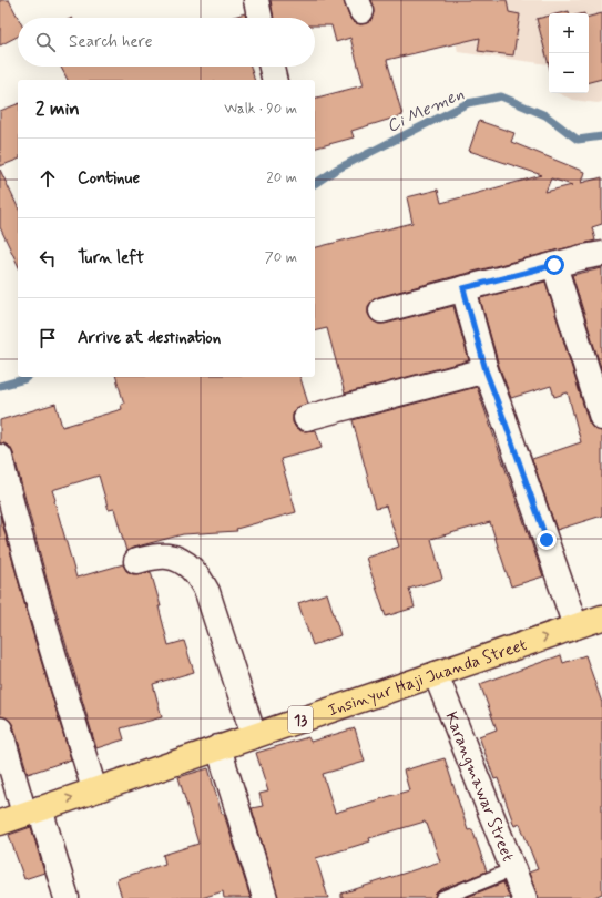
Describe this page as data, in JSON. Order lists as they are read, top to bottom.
{
  "streets": {
    "highway": ["Insinyur Haji Juanda Street", "13"],
    "street": ["Karangmawar Street"]
  },
  "crossings": [
    ["Insinyur Haji Juanda Street", "Karangmawar Street"]
  ],
  "water": ["Ci Memen"],
  "page": {
    "map_buttons": ["+", "−"],
    "search": "Search here",
    "heading": ["2 min", "Walk · 90 m"],
    "list": [
      ["Continue", "20 m"],
      ["Turn left", "70 m"],
      "Arrive at destination"
    ]
  }
}
